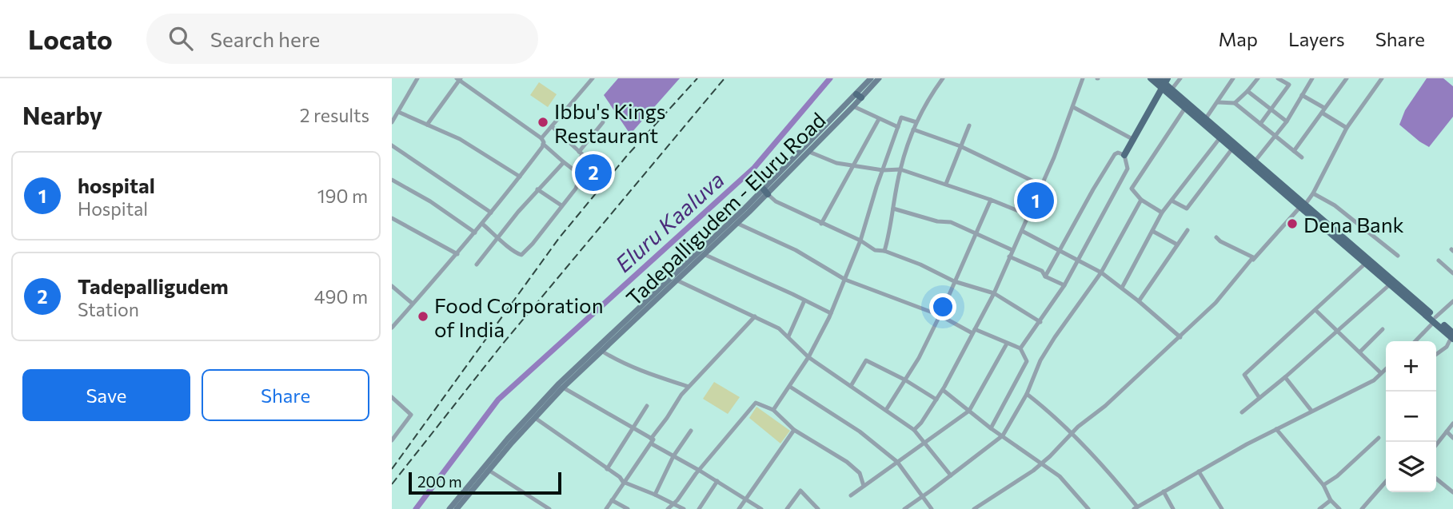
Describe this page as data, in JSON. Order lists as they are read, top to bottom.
{
  "streets": {
    "main road": ["Tadepalligudem - Eluru Road"]
  },
  "water": ["Eluru Kaaluva"],
  "places": ["Ibbu's Kings Restaurant", "Dena Bank", "Food Corporation of India"],
  "scale_bar": "200 m",
  "page": {
    "header": "Locato",
    "search": "Search here",
    "nav": ["Map", "Layers", "Share"],
    "heading": ["Nearby", "2 results"],
    "list": [
      {
        "mark": "1",
        "name": "hospital",
        "note": "Hospital",
        "value": "190 m"
      },
      {
        "mark": "2",
        "name": "Tadepalligudem",
        "note": "Station",
        "value": "490 m"
      }
    ],
    "pins": ["2", "1"],
    "map_buttons": ["+", "−"],
    "buttons": ["Save", "Share"],
    "scale": "200 m"
  }
}
